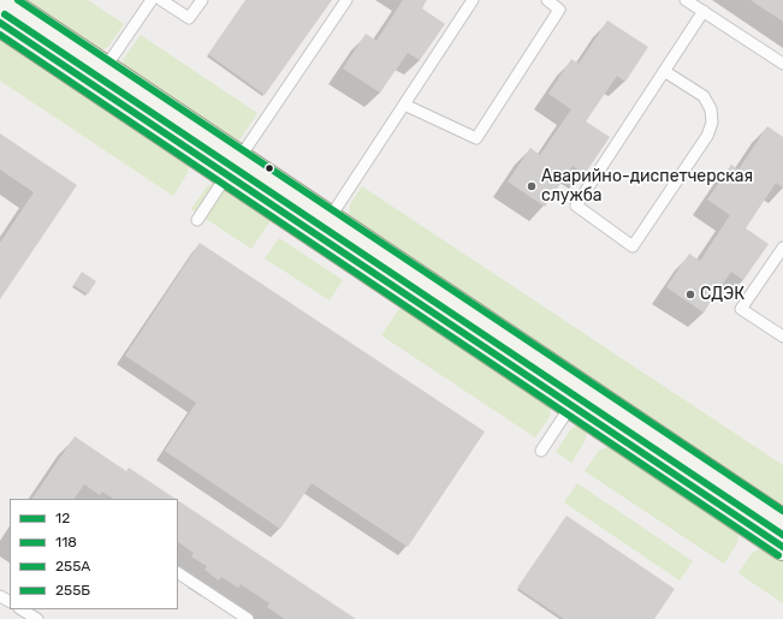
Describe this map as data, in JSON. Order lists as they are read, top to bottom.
{
  "places": ["Аварийно-диспетчерская служба", "СДЭК"],
  "lines": [
    "transit line 255Б",
    "transit line 255А",
    "transit line 12",
    "transit line 118"
  ],
  "legend": [
    "12",
    "118",
    "255А",
    "255Б"
  ]
}
